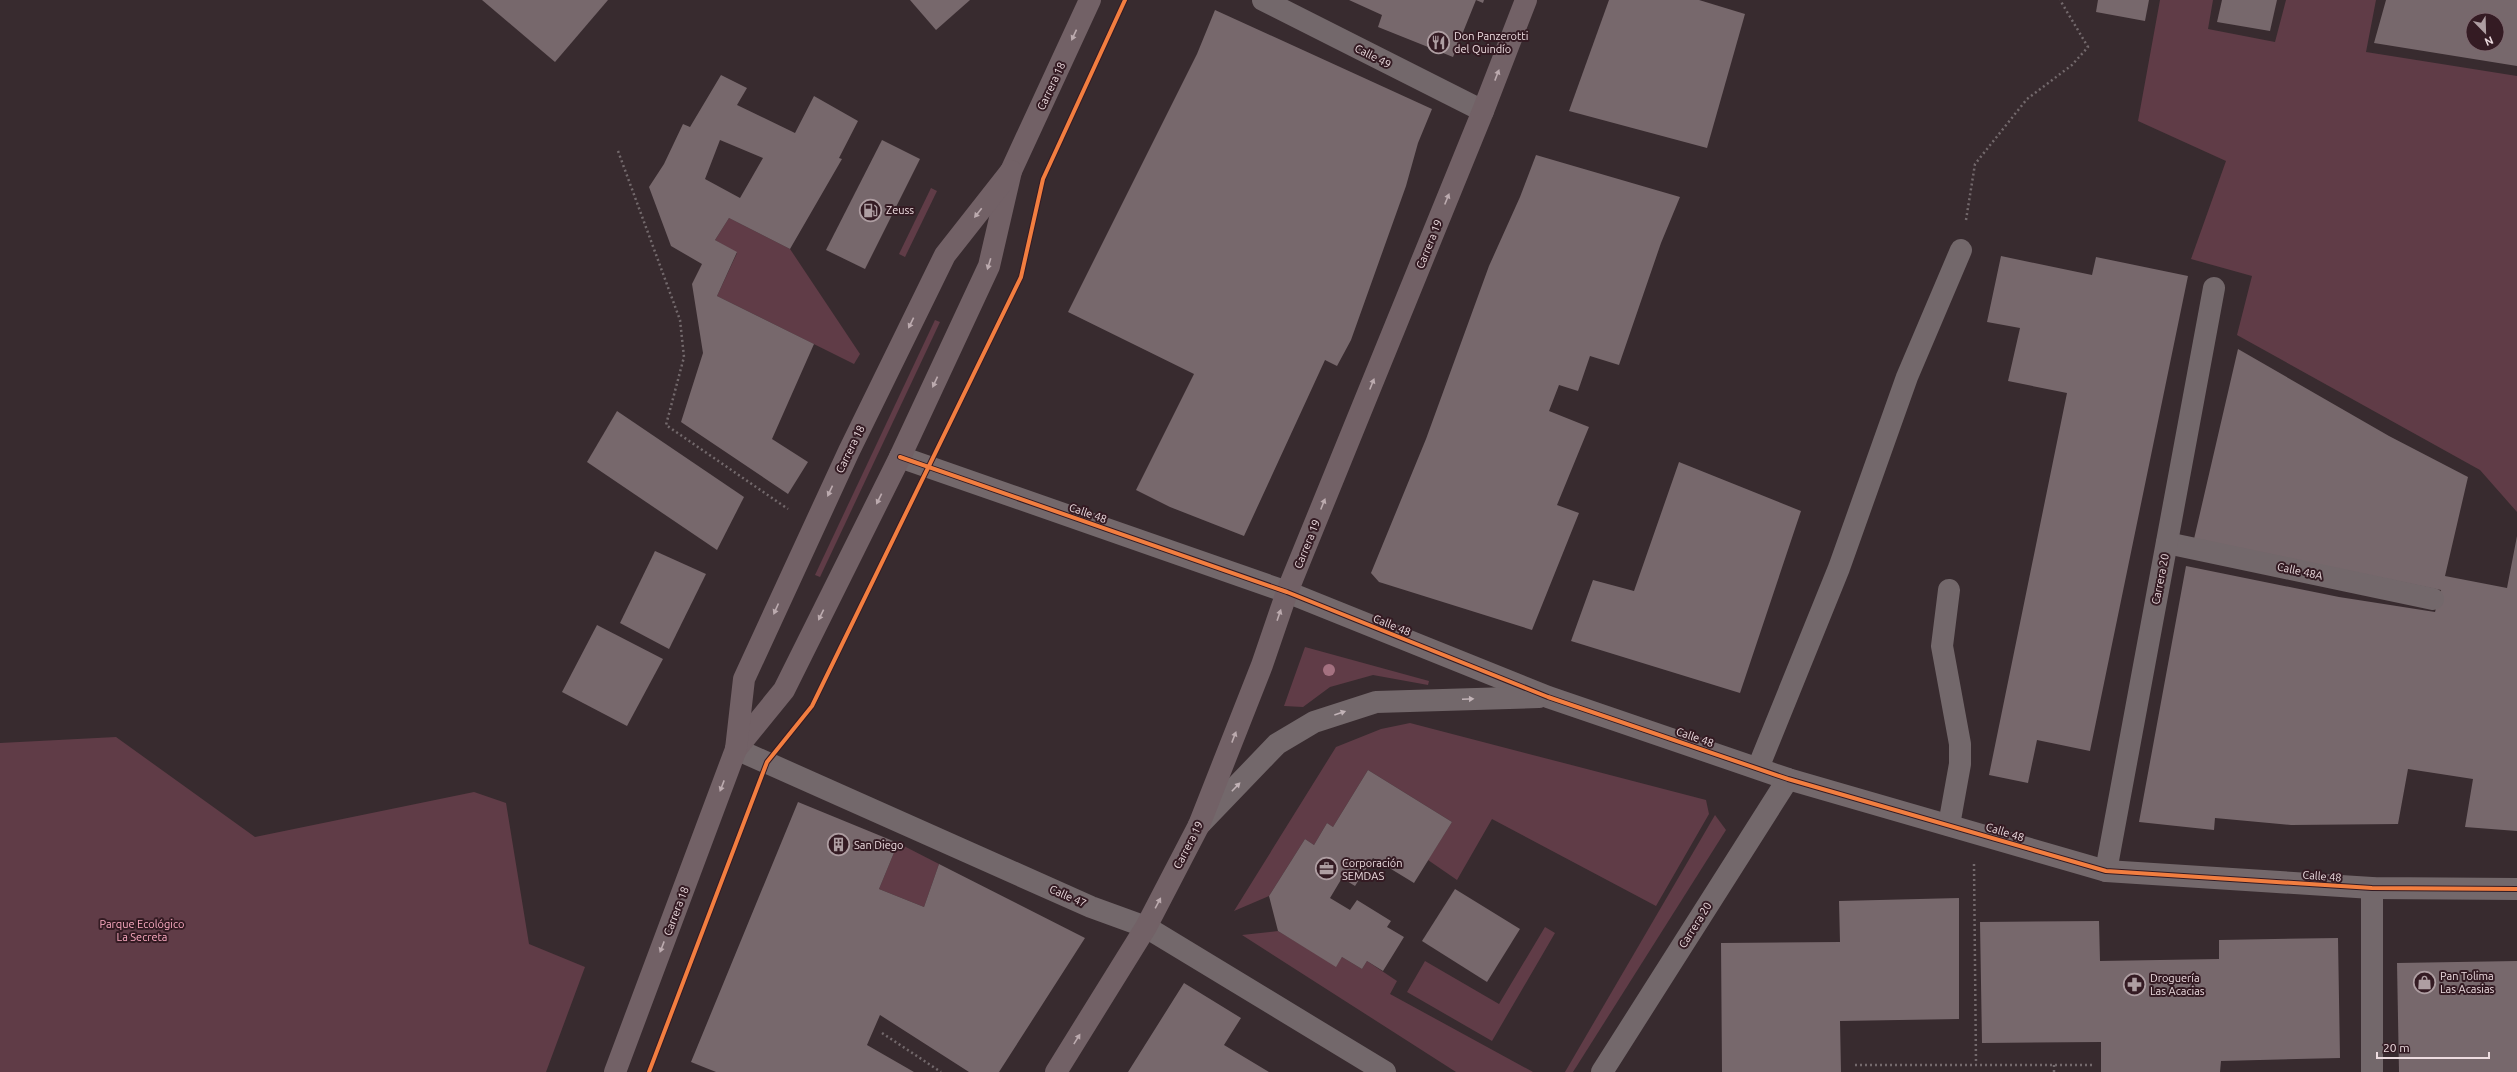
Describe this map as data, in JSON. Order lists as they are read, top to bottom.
{
  "streets": {
    "main road": ["Carrera 18", "Carrera 19"],
    "street": [
      "Calle 49",
      "Calle 48",
      "Calle 48A",
      "Carrera 20",
      "Calle 47"
    ]
  },
  "crossings": [
    ["Calle 49", "Carrera 19"],
    ["Carrera 18", "Calle 48"],
    ["Carrera 18", "Calle 47"],
    ["Carrera 19", "Calle 48"],
    ["Carrera 19", "Calle 47"],
    ["Calle 48", "Carrera 20"],
    ["Calle 48A", "Carrera 20"]
  ],
  "one_way": ["Carrera 18", "Carrera 19"],
  "parks": ["Parque Ecológico La Secreta"],
  "places": {
    "restaurant": ["Don Panzerotti del Quindío"],
    "fuel station": ["Zeuss"],
    "building": ["San Diego"],
    "office": ["Corporación SEMDAS"],
    "shop": ["Pan Tolima Las Acasias"],
    "pharmacy": ["Droguería Las Acacias"]
  },
  "scale_bar": "20 m",
  "north": "bottom right"
}
